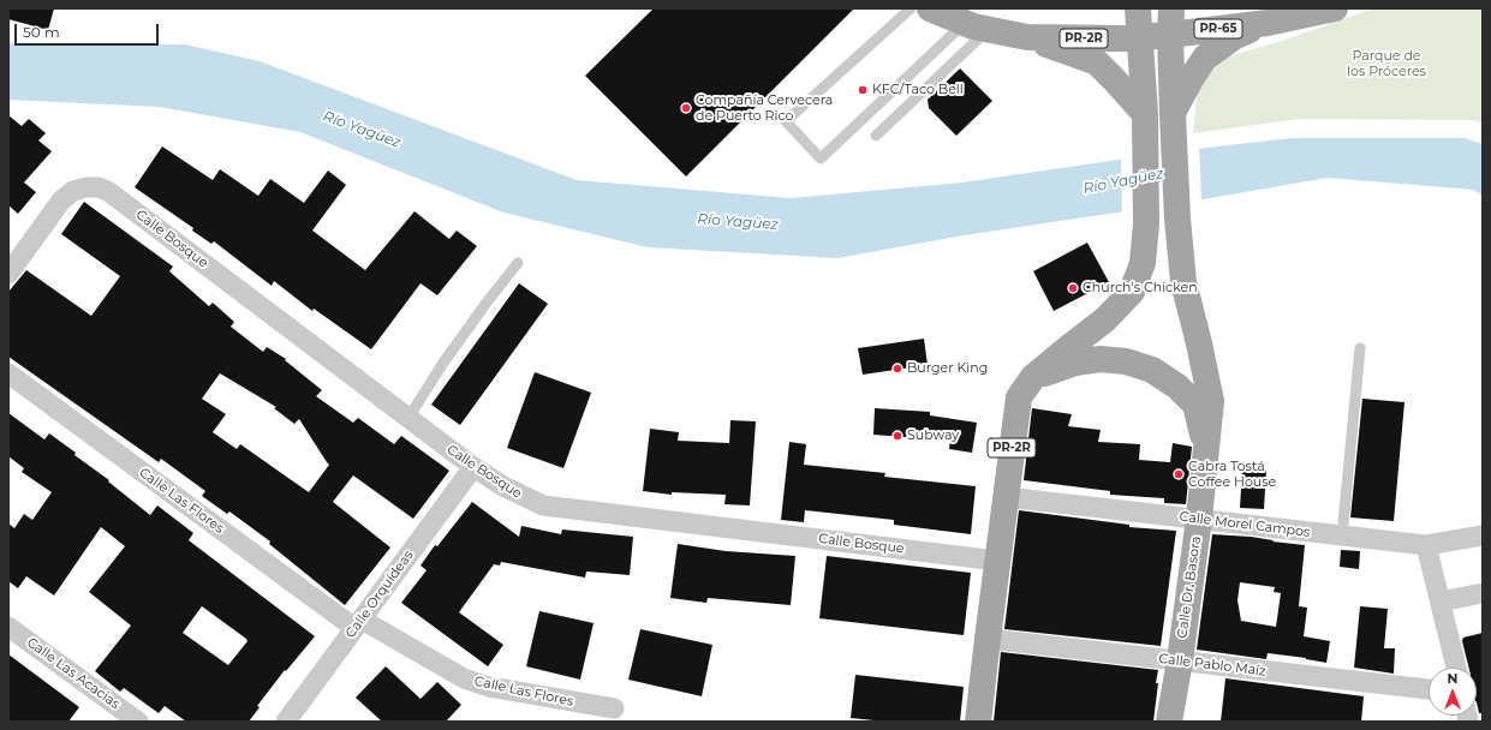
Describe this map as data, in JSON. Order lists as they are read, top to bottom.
{
  "streets": {
    "main road": ["PR-65", "PR-2R", "Calle Dr. Basora"],
    "street": [
      "Calle Bosque",
      "Calle Las Flores",
      "Calle Morel Campos",
      "Calle Orquídeas",
      "Calle Pablo Maíz",
      "Calle Las Acacias"
    ]
  },
  "crossings": [
    ["PR-65", "PR-2R"],
    ["PR-65", "Calle Dr. Basora"],
    ["PR-2R", "Calle Bosque"],
    ["PR-2R", "Calle Morel Campos"],
    ["PR-2R", "Calle Pablo Maíz"],
    ["Calle Bosque", "Calle Orquídeas"],
    ["Calle Las Flores", "Calle Orquídeas"],
    ["Calle Morel Campos", "Calle Dr. Basora"],
    ["Calle Dr. Basora", "Calle Pablo Maíz"]
  ],
  "water": ["Río Yagüez"],
  "parks": ["Parque de los Próceres"],
  "places": [
    "KFC/Taco Bell",
    "Compañía Cervecera de Puerto Rico",
    "Church's Chicken",
    "Burger King",
    "Subway",
    "Cabra Tostá Coffee House"
  ],
  "scale_bar": "50 m",
  "north": "top"
}
